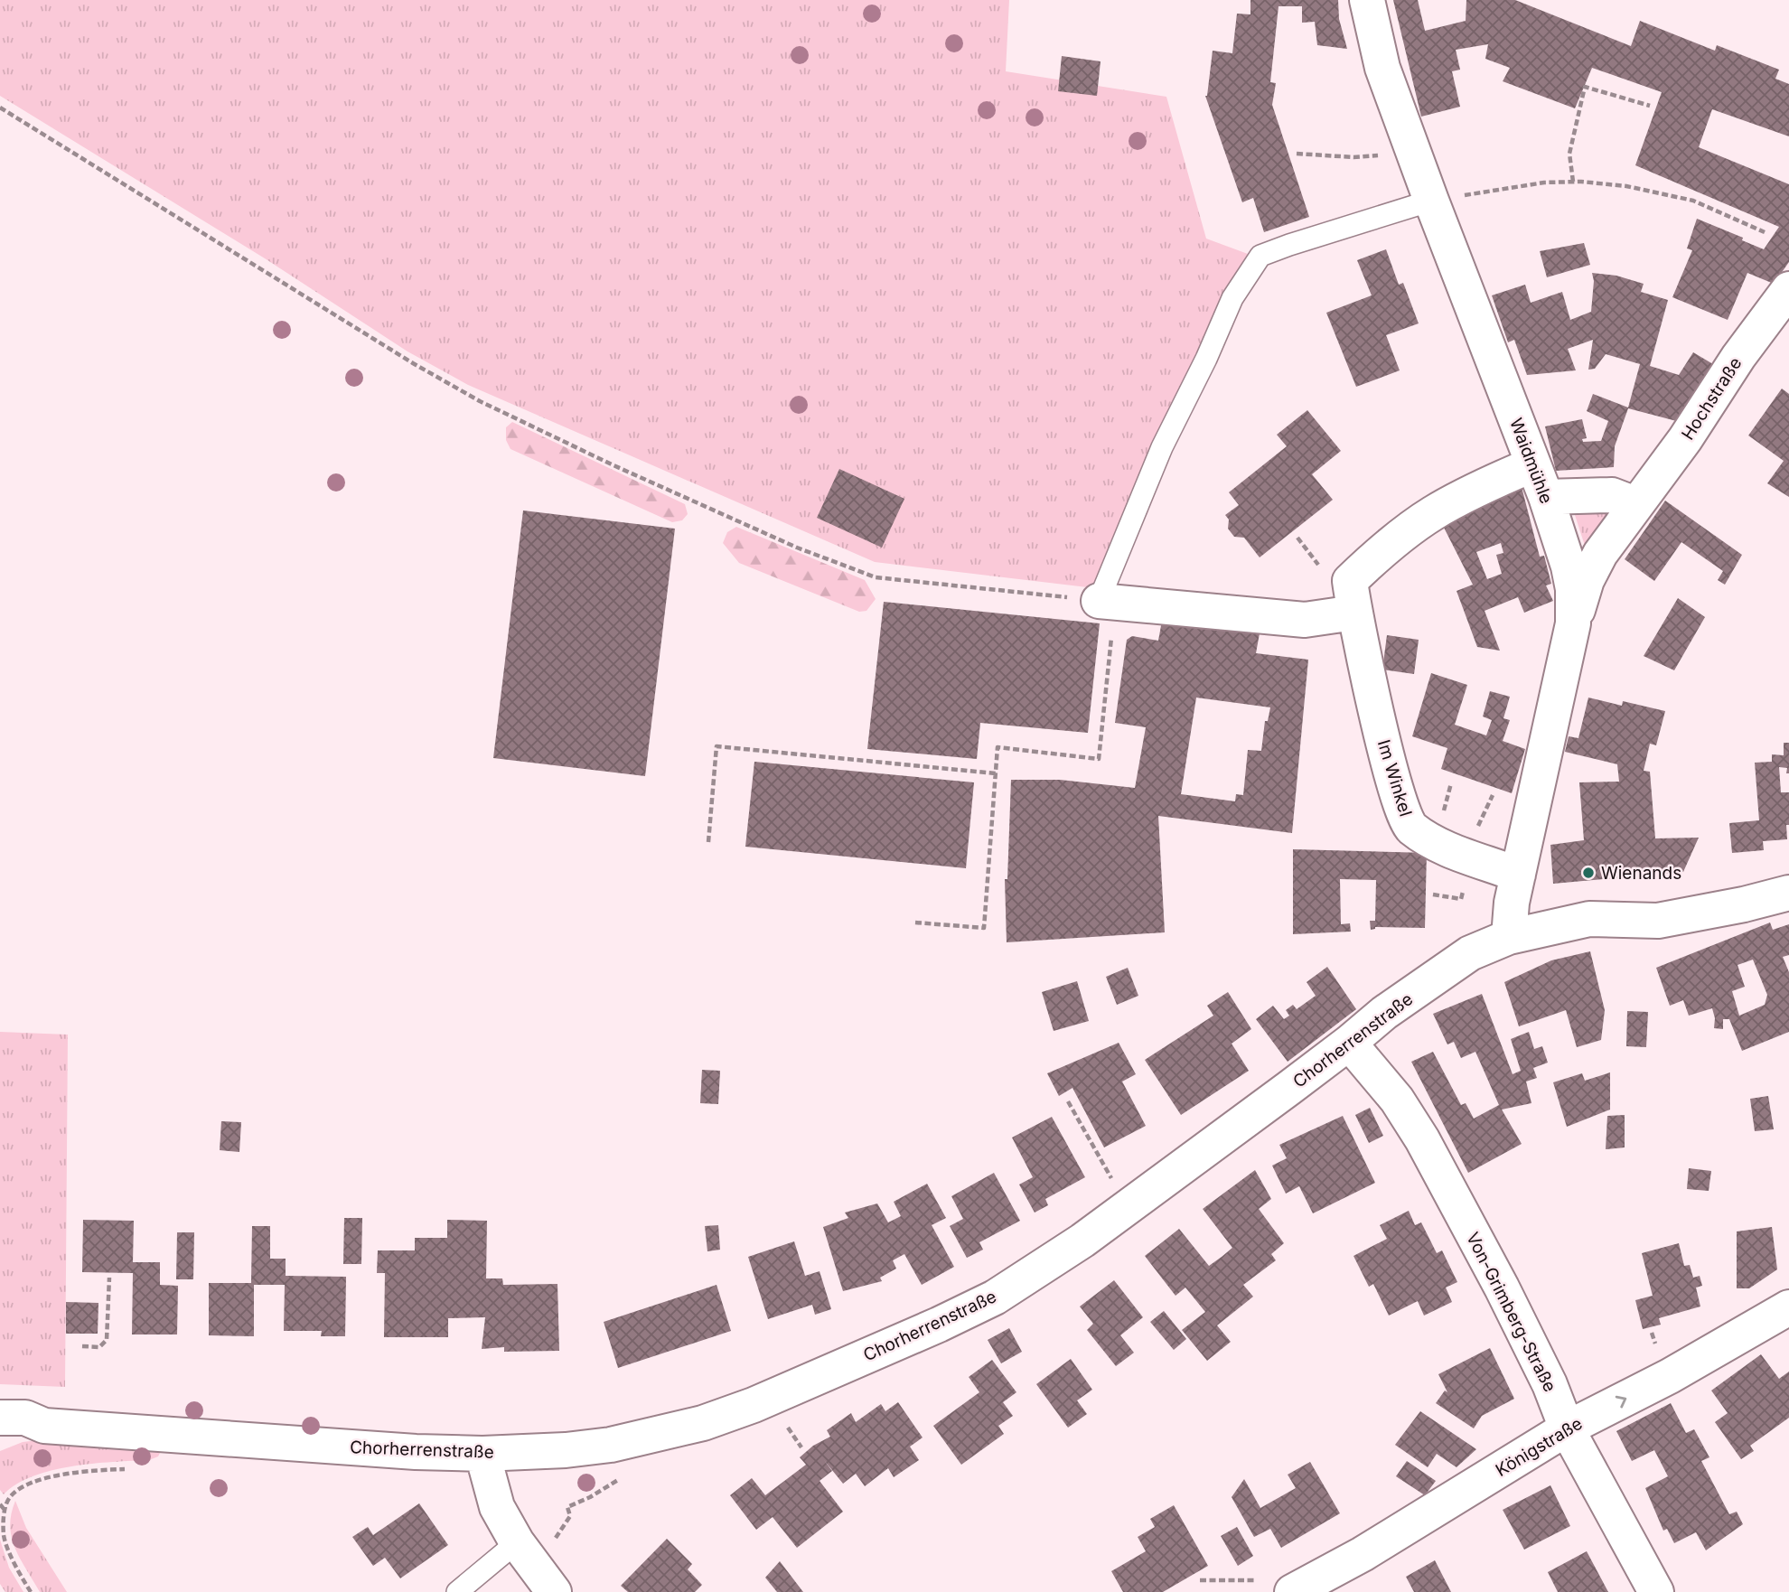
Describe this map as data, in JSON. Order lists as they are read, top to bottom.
{
  "streets": {
    "street": [
      "Hochstraße",
      "Waidmühle",
      "Im Winkel",
      "Chorherrenstraße",
      "Von-Grimberg-Straße",
      "Königstraße"
    ]
  },
  "crossings": [
    ["Hochstraße", "Waidmühle"],
    ["Waidmühle", "Im Winkel"],
    ["Waidmühle", "Chorherrenstraße"],
    ["Chorherrenstraße", "Von-Grimberg-Straße"],
    ["Von-Grimberg-Straße", "Königstraße"]
  ],
  "one_way": ["Königstraße"],
  "places": ["Wienands"]
}
